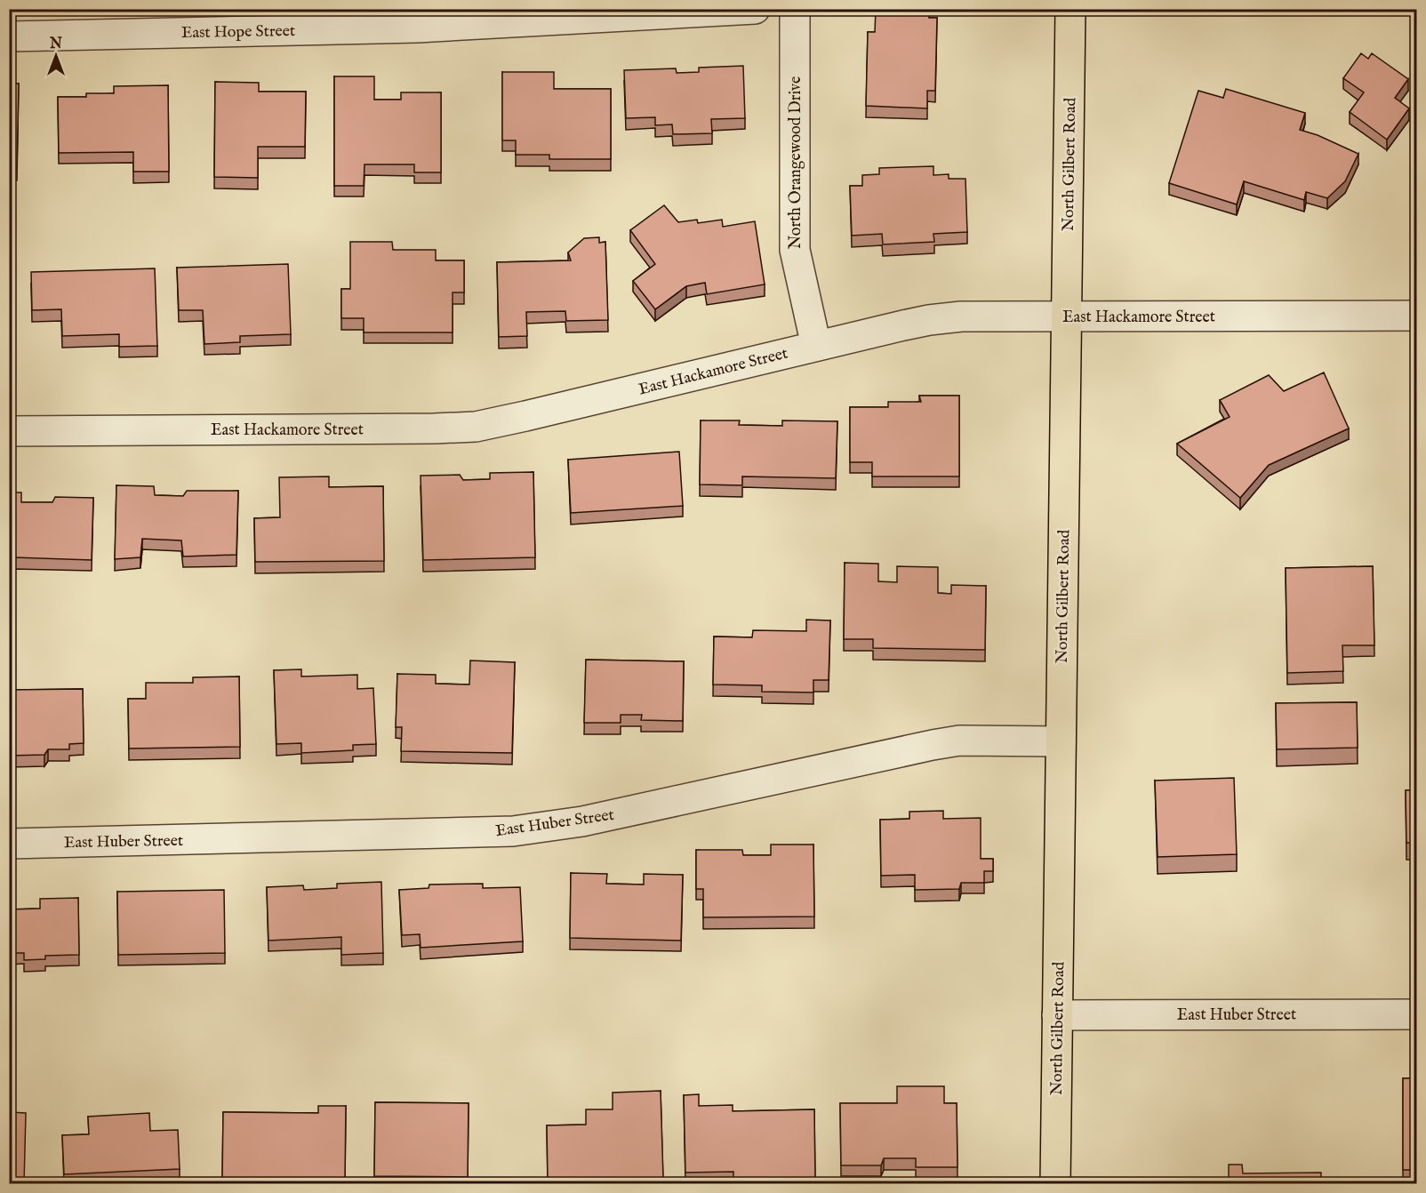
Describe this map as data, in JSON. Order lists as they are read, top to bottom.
{
  "streets": {
    "main road": ["North Gilbert Road"],
    "street": [
      "East Hope Street",
      "North Orangewood Drive",
      "East Hackamore Street",
      "East Huber Street"
    ]
  },
  "crossings": [
    ["North Orangewood Drive", "East Hackamore Street"],
    ["North Gilbert Road", "East Hackamore Street"],
    ["North Gilbert Road", "East Huber Street"]
  ],
  "north": "top"
}
